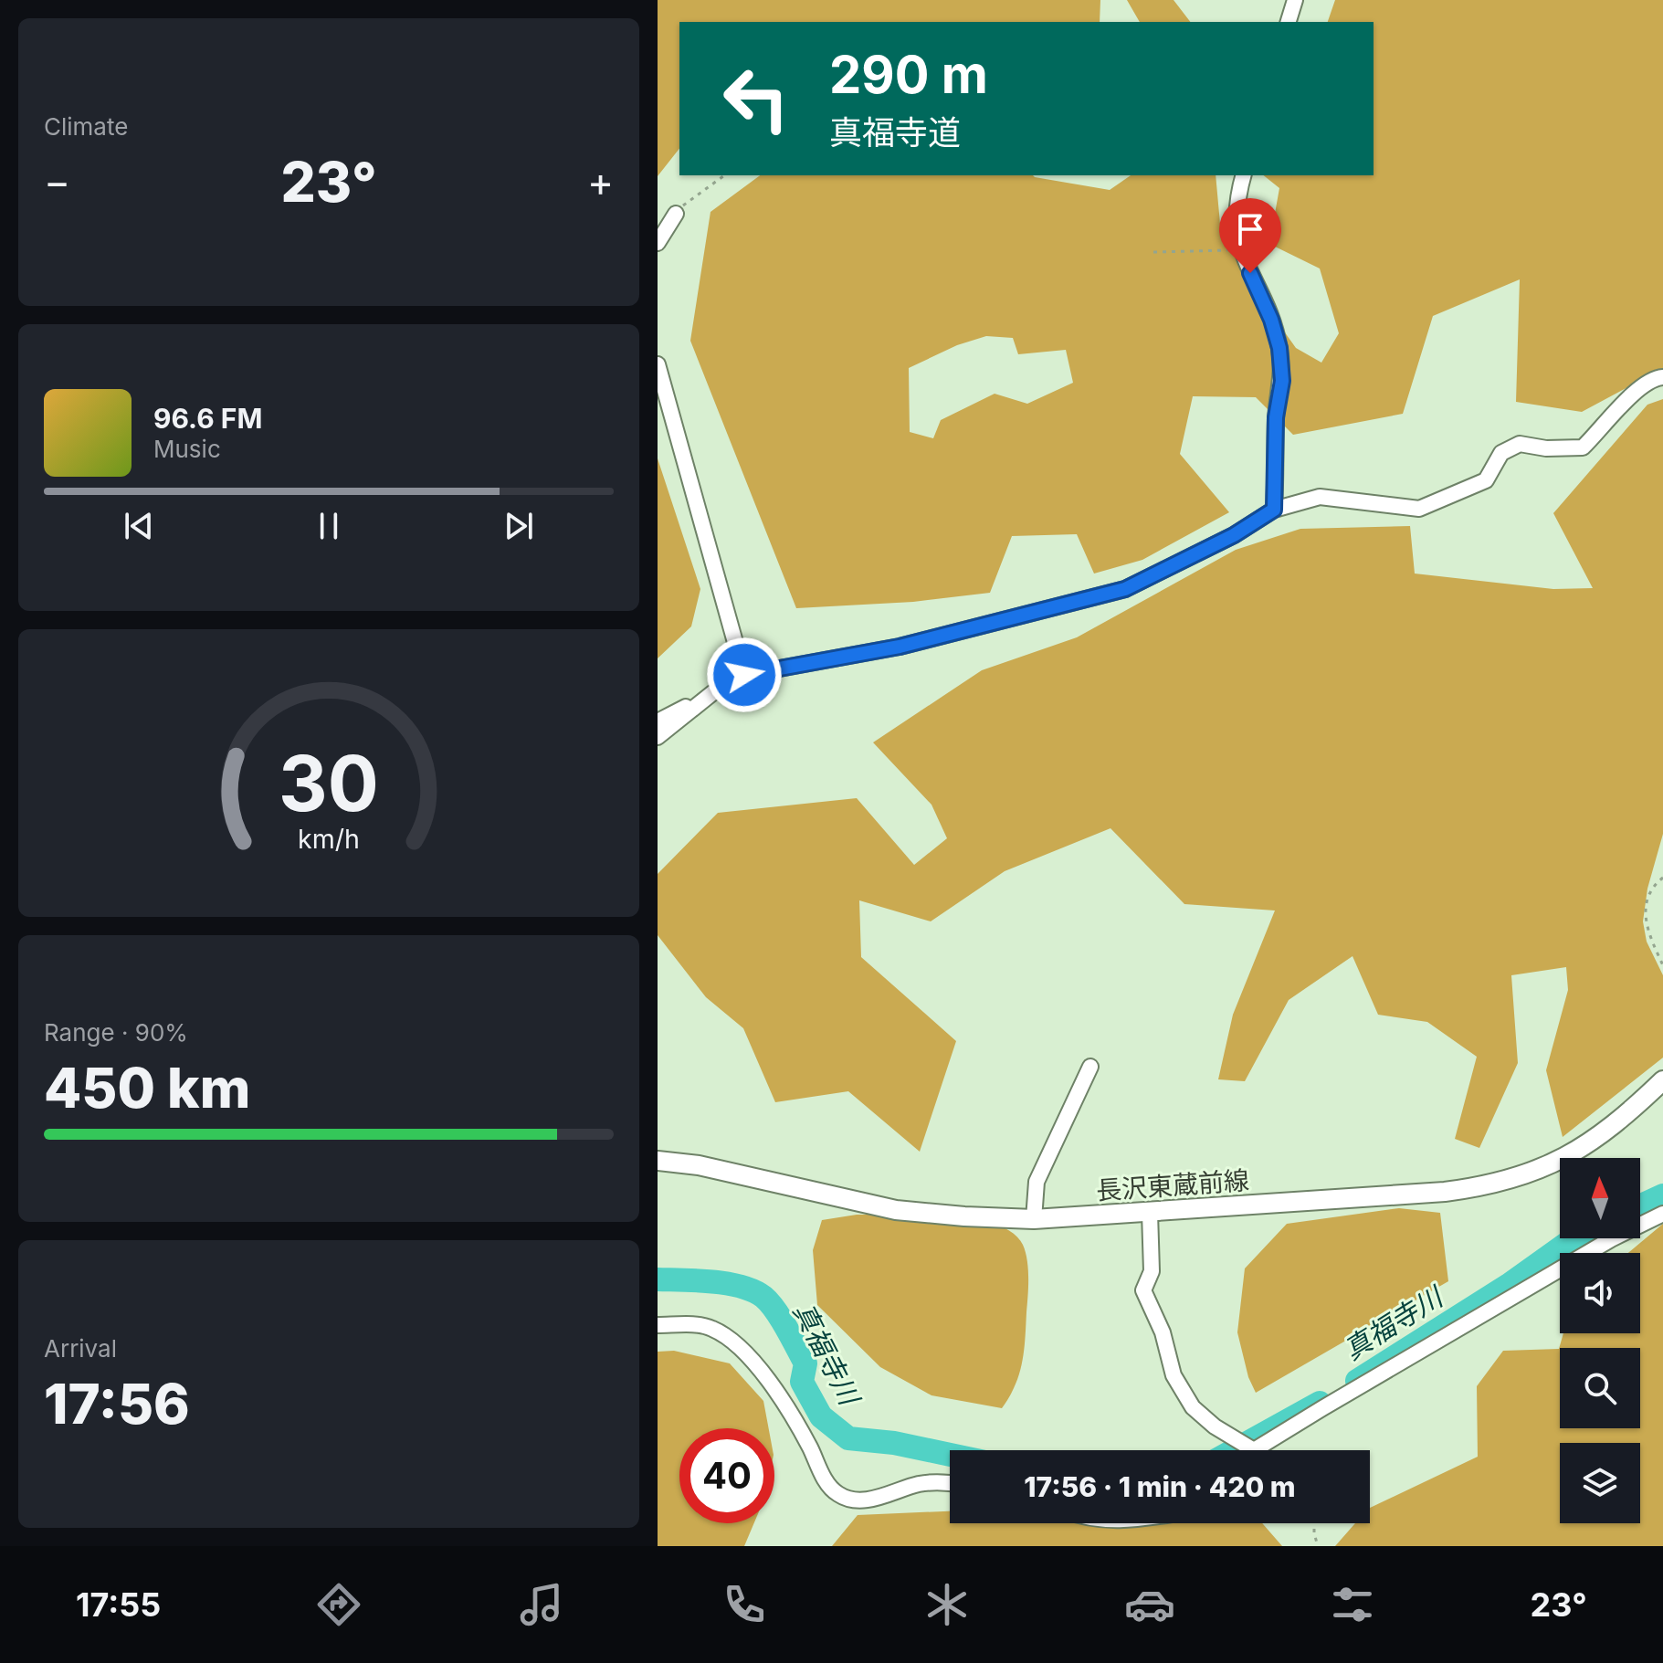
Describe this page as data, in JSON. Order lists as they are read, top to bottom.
{
  "streets": {
    "main road": ["長沢東蔵前線"]
  },
  "water": ["真福寺川"],
  "north": "top",
  "page": {
    "tile": [
      "Climate",
      ["Range · 90%", "450 km"],
      ["Arrival", "17:56"]
    ],
    "turn": ["290 m", "真福寺道"],
    "heat": ["−", "23°", "+"],
    "song": ["96.6 FM", "Music"],
    "limit": "40",
    "trip": "17:56 · 1 min · 420 m",
    "tabs": ["17:55", "23°"],
    "gauge": ["30", "km/h"]
  }
}
